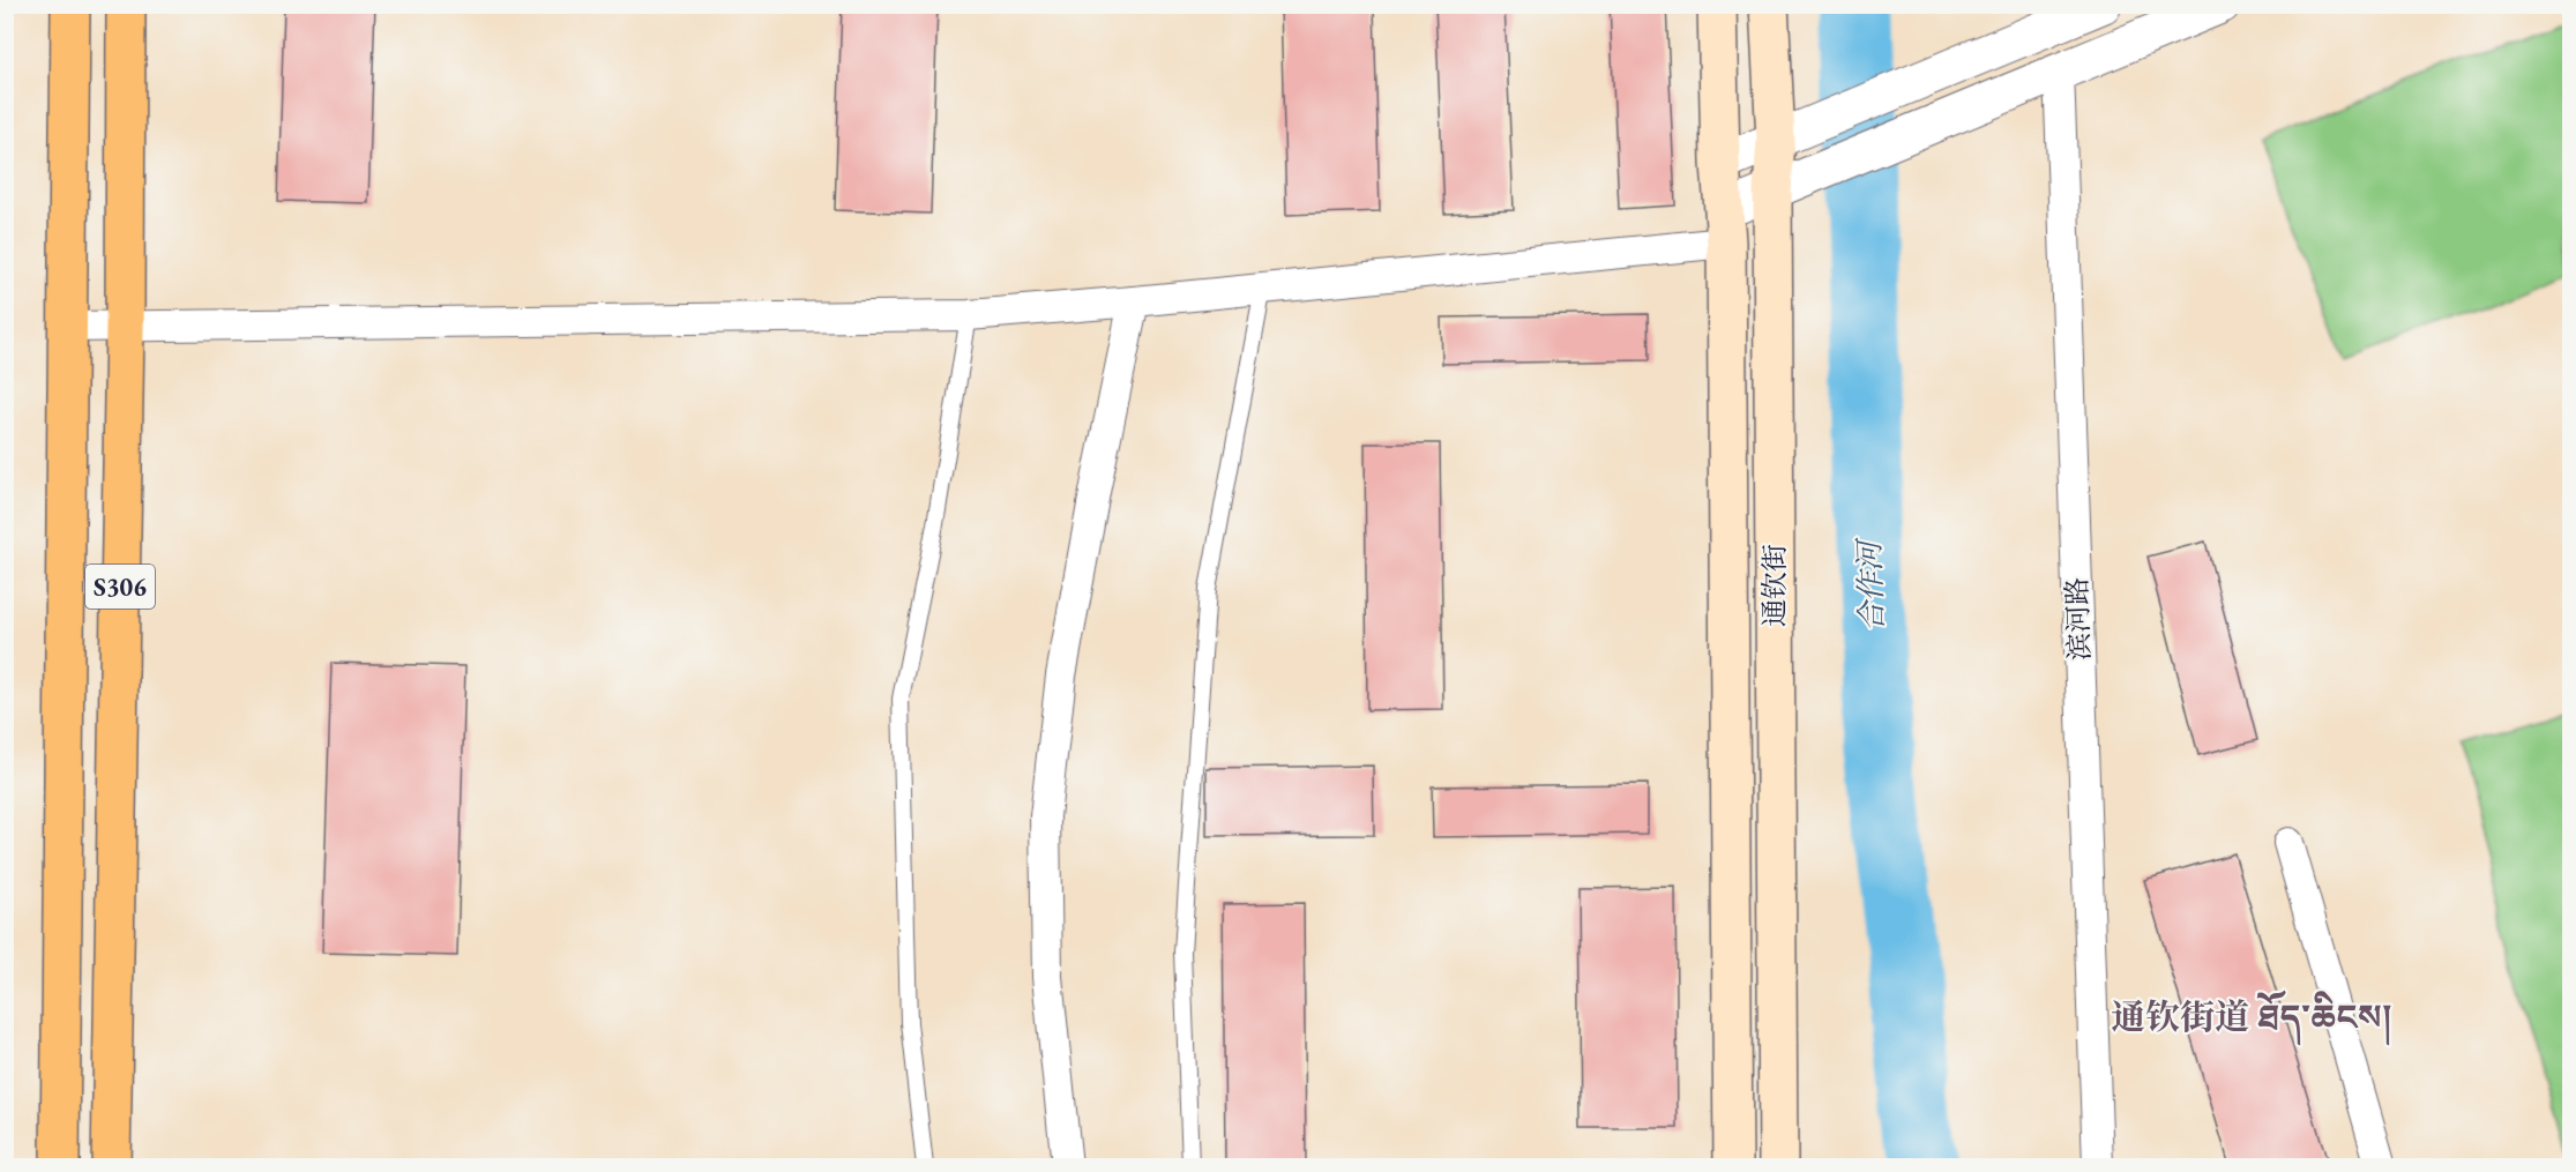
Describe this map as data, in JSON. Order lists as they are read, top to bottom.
{
  "streets": {
    "main road": ["通钦街", "S306"],
    "street": ["滨河路"]
  },
  "districts": ["通钦街道 ཐོད་ཆིངས།"],
  "water": ["合作河"]
}
